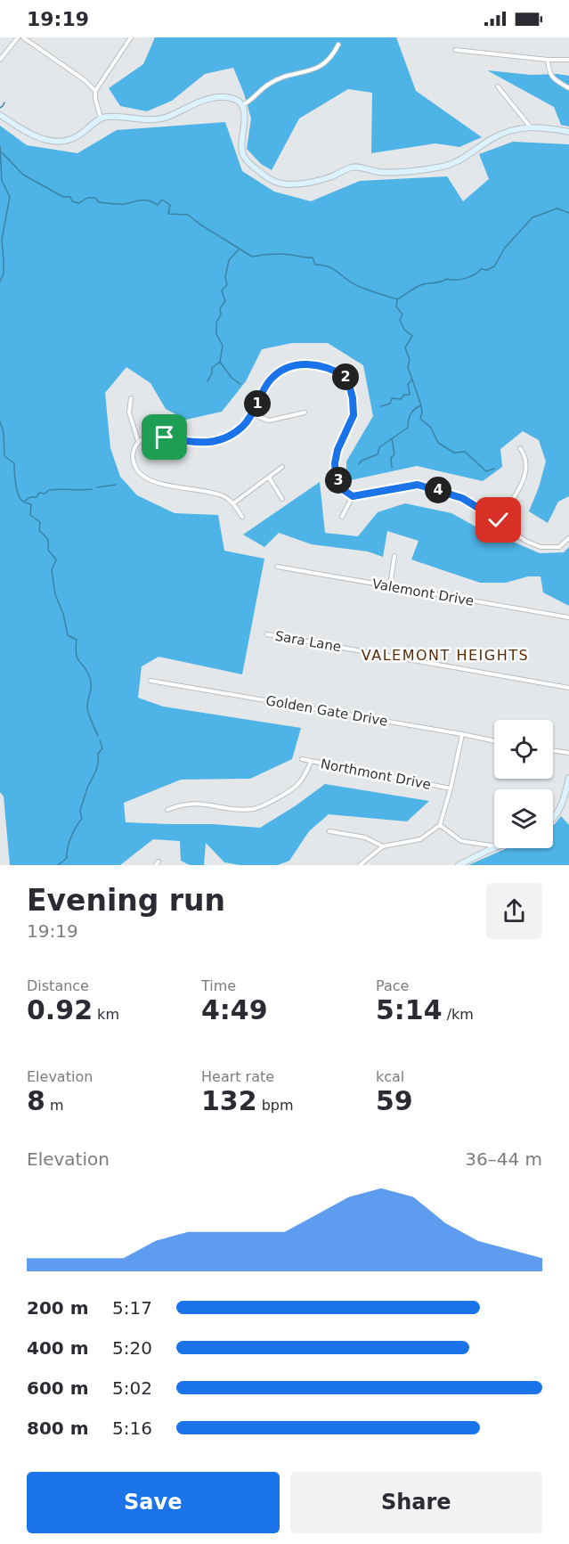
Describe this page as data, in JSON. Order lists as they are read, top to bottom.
{
  "streets": {
    "street": [
      "Valemont Drive",
      "Sara Lane",
      "Golden Gate Drive",
      "Northmont Drive"
    ]
  },
  "districts": ["VALEMONT HEIGHTS"],
  "page": {
    "status": "19:19",
    "pins": [
      "2",
      "1",
      "3",
      "4"
    ],
    "heading": ["Evening run", "19:19"],
    "stats": [
      ["Distance", "0.92 km"],
      ["Time", "4:49"],
      ["Pace", "5:14 /km"],
      ["Elevation", "8 m"],
      ["Heart rate", "132 bpm"],
      ["kcal", "59"]
    ],
    "chart": ["Elevation", "36–44 m"],
    "list": [
      {
        "name": "200 m",
        "note": "5:17"
      },
      {
        "name": "400 m",
        "note": "5:20"
      },
      {
        "name": "600 m",
        "note": "5:02"
      },
      {
        "name": "800 m",
        "note": "5:16"
      }
    ],
    "buttons": ["Save", "Share"]
  }
}
